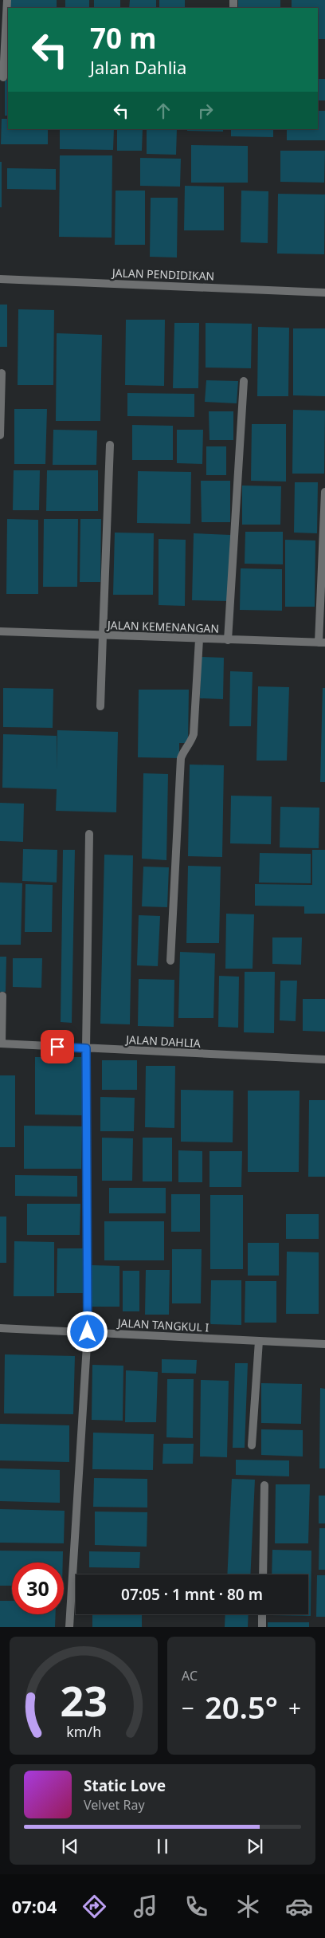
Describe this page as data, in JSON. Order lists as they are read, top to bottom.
{
  "streets": {
    "street": [
      "JALAN PENDIDIKAN",
      "JALAN KEMENANGAN",
      "JALAN DAHLIA",
      "JALAN TANGKUL I"
    ]
  },
  "page": {
    "turn": ["70 m", "Jalan Dahlia"],
    "limit": "30",
    "trip": "07:05 · 1 mnt · 80 m",
    "tile": "AC",
    "heat": ["−", "20.5°", "+"],
    "song": ["Static Love", "Velvet Ray"],
    "tabs": "07:04",
    "gauge": ["23", "km/h"]
  }
}
